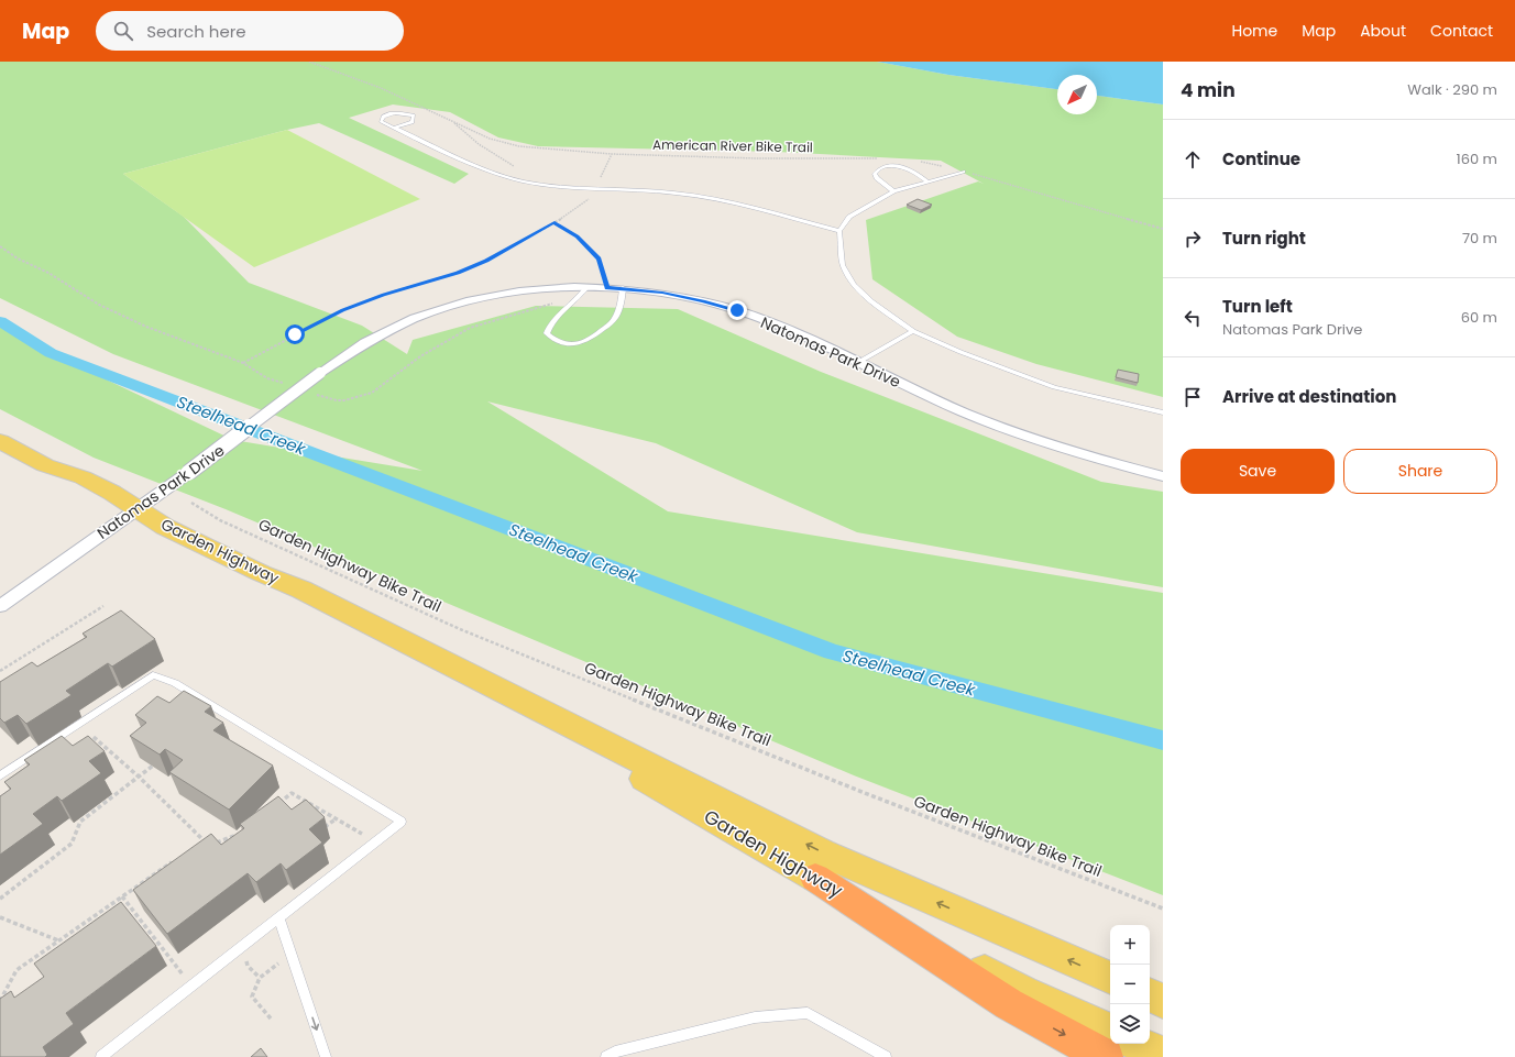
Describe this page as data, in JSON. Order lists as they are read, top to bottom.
{
  "streets": {
    "main road": ["Garden Highway"],
    "street": ["Natomas Park Drive"],
    "path": ["American River Bike Trail", "Garden Highway Bike Trail"]
  },
  "crossings": [
    ["Natomas Park Drive", "Garden Highway"]
  ],
  "water": ["Steelhead Creek"],
  "north": "bottom left",
  "page": {
    "header": "Map",
    "search": "Search here",
    "nav": [
      "Home",
      "Map",
      "About",
      "Contact"
    ],
    "heading": ["4 min", "Walk · 290 m"],
    "list": [
      ["Continue", "160 m"],
      ["Turn right", "70 m"],
      ["Turn left", "Natomas Park Drive", "60 m"],
      "Arrive at destination"
    ],
    "buttons": ["Save", "Share"],
    "map_buttons": ["+", "−"]
  }
}
